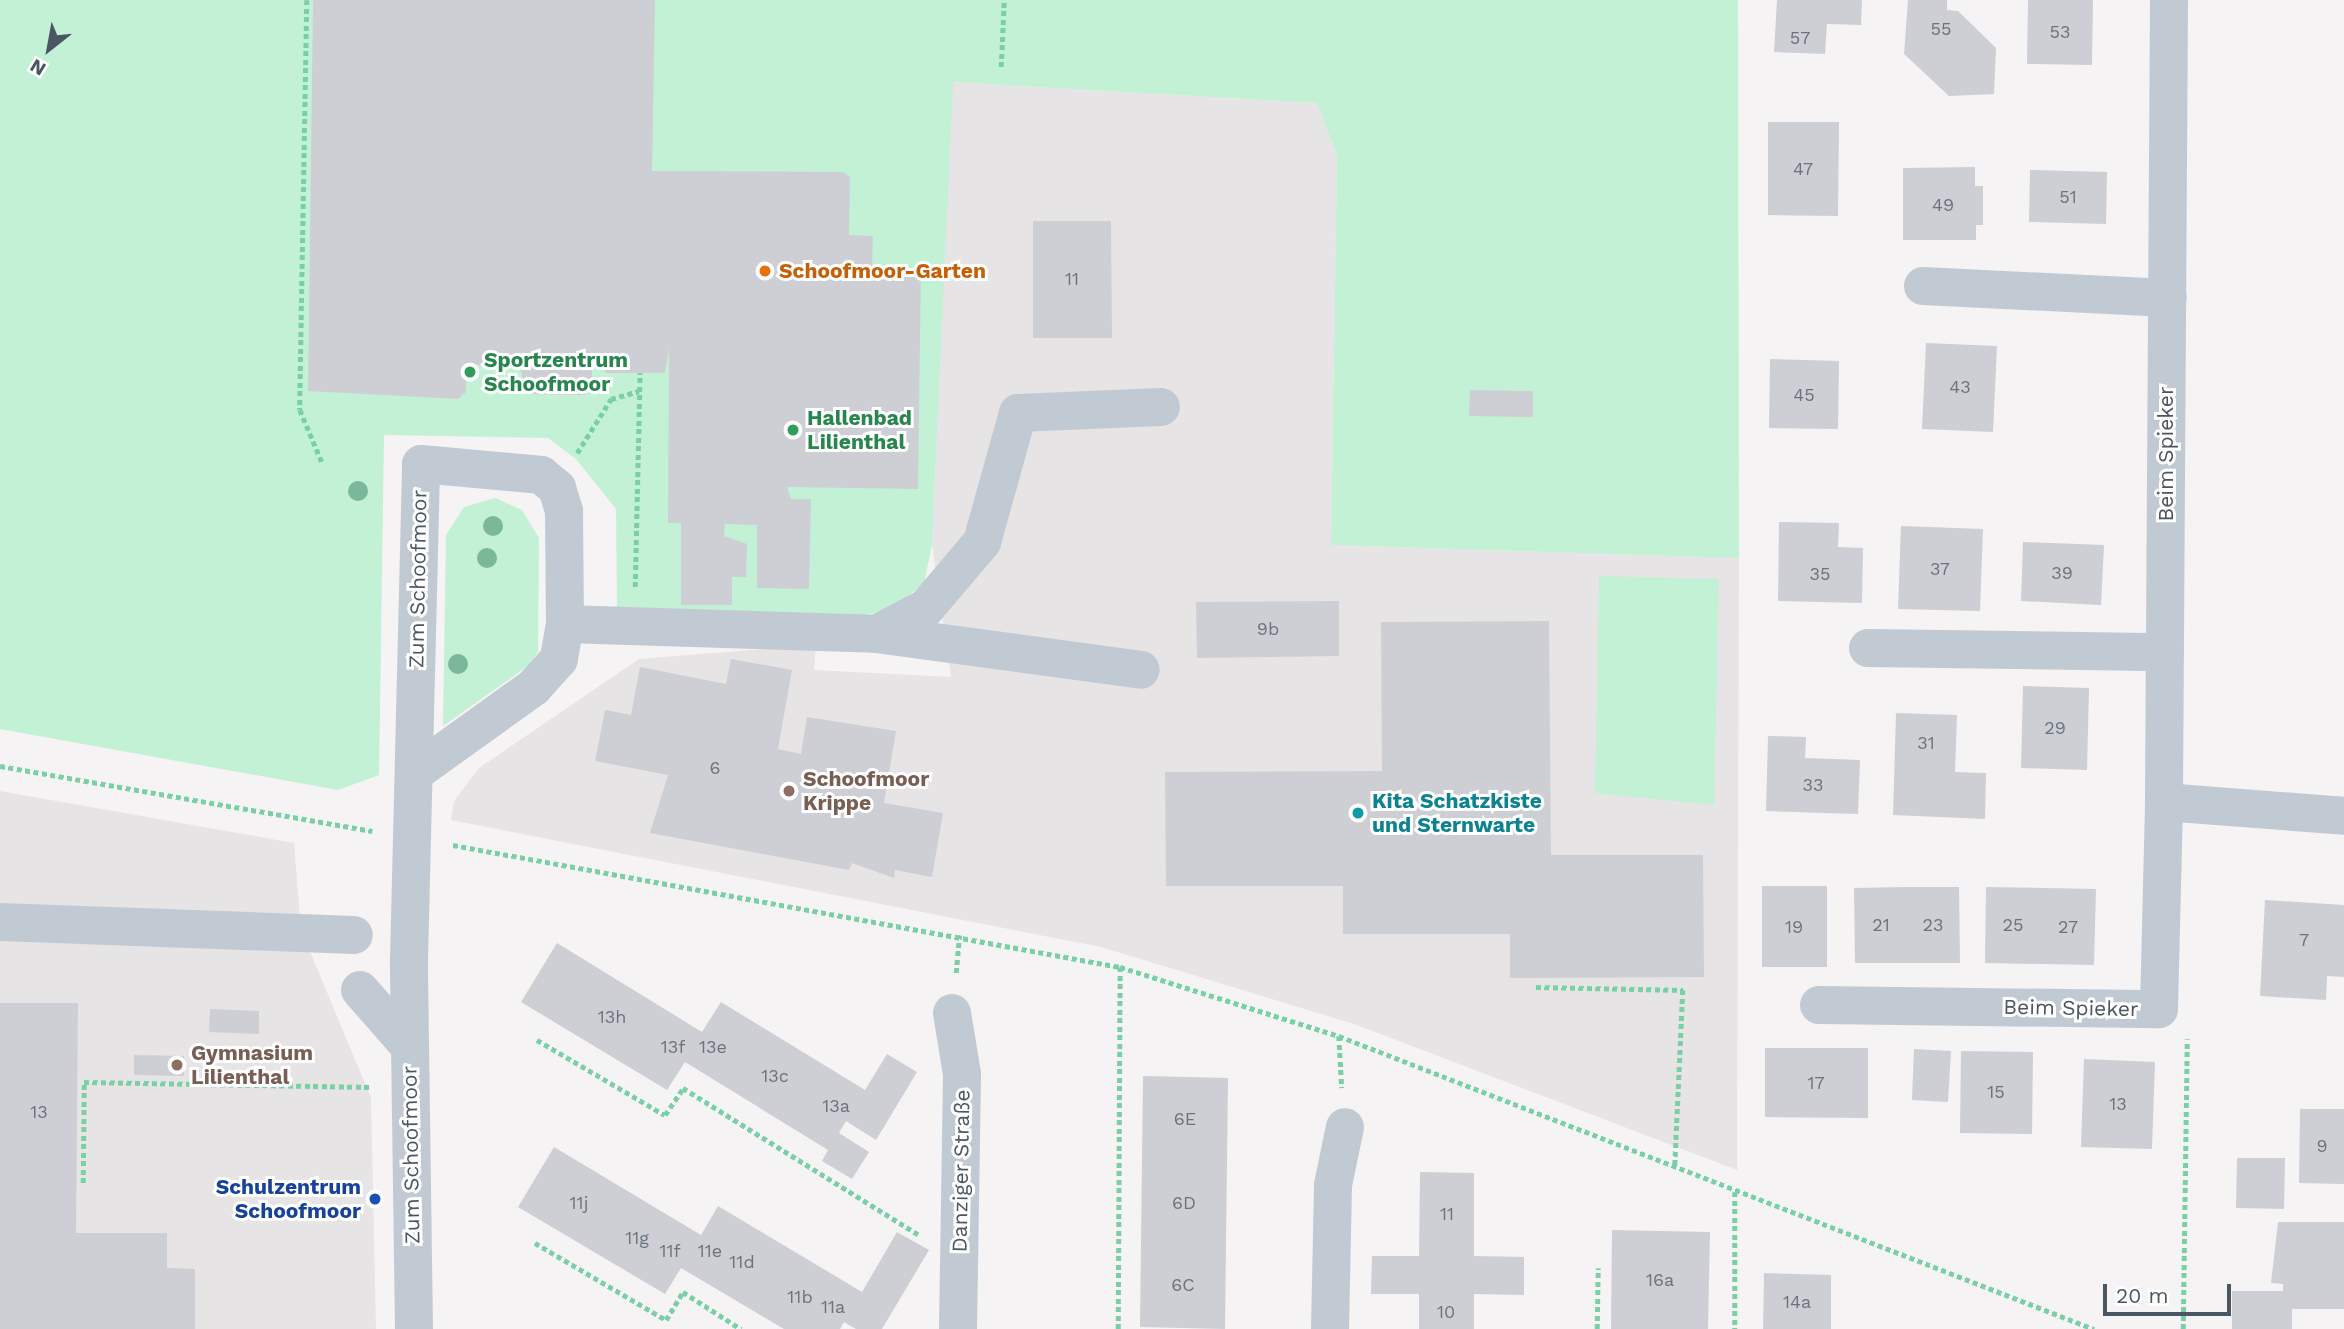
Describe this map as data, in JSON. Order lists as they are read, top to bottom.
{
  "streets": {
    "street": ["Beim Spieker", "Zum Schoofmoor", "Danziger Straße"]
  },
  "places": [
    "Schoofmoor-Garten",
    "Sportzentrum Schoofmoor",
    "Hallenbad Lilienthal",
    "Schoofmoor Krippe",
    "Kita Schatzkiste und Sternwarte",
    "Gymnasium Lilienthal",
    "Schulzentrum Schoofmoor"
  ],
  "house_numbers": [
    "55",
    "53",
    "57",
    "47",
    "51",
    "49",
    "11",
    "43",
    "45",
    "37",
    "39",
    "35",
    "9b",
    "29",
    "31",
    "6",
    "33",
    "21",
    "23",
    "25",
    "19",
    "27",
    "7",
    "13h",
    "13f",
    "13e",
    "13c",
    "17",
    "15",
    "13",
    "13a",
    "13",
    "6E",
    "9",
    "11j",
    "6D",
    "11",
    "11g",
    "11f",
    "11e",
    "11d",
    "16a",
    "6C",
    "11b",
    "14a",
    "11a",
    "10"
  ],
  "scale_bar": "20 m",
  "north": "bottom left"
}
